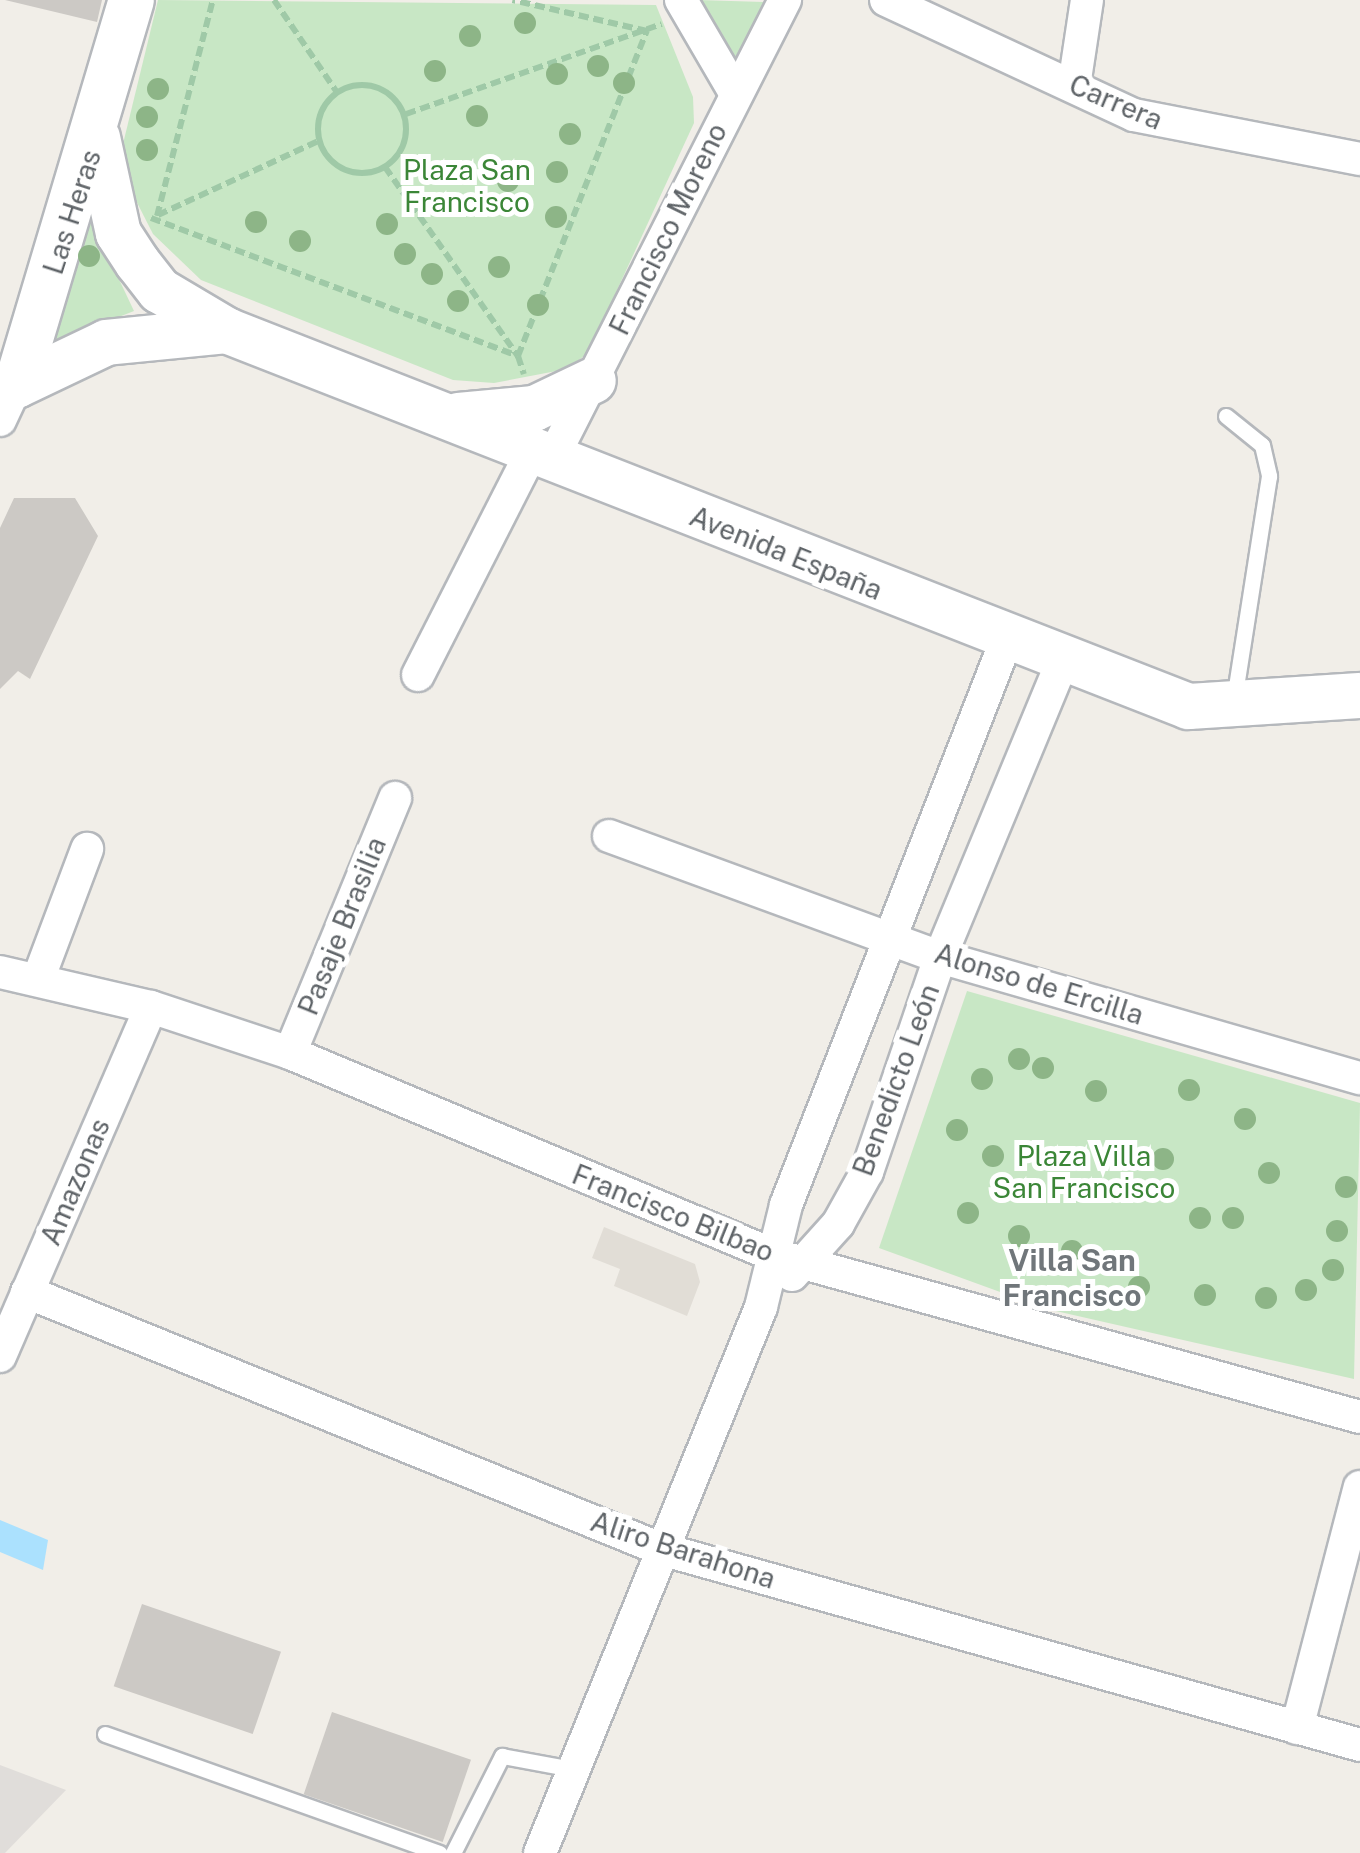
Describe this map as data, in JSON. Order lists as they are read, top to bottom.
{
  "streets": {
    "main road": ["Las Heras", "Avenida España"],
    "street": [
      "Carrera",
      "Francisco Moreno",
      "Pasaje Brasilia",
      "Alonso de Ercilla",
      "Benedicto León",
      "Amazonas",
      "Francisco Bilbao",
      "Aliro Barahona"
    ]
  },
  "crossings": [
    ["Avenida España", "Benedicto León"],
    ["Pasaje Brasilia", "Francisco Bilbao"],
    ["Alonso de Ercilla", "Benedicto León"],
    ["Benedicto León", "Francisco Bilbao"],
    ["Benedicto León", "Aliro Barahona"],
    ["Amazonas", "Francisco Bilbao"],
    ["Amazonas", "Aliro Barahona"]
  ],
  "districts": ["Villa San Francisco"],
  "parks": ["Plaza San Francisco", "Plaza Villa San Francisco"]
}
